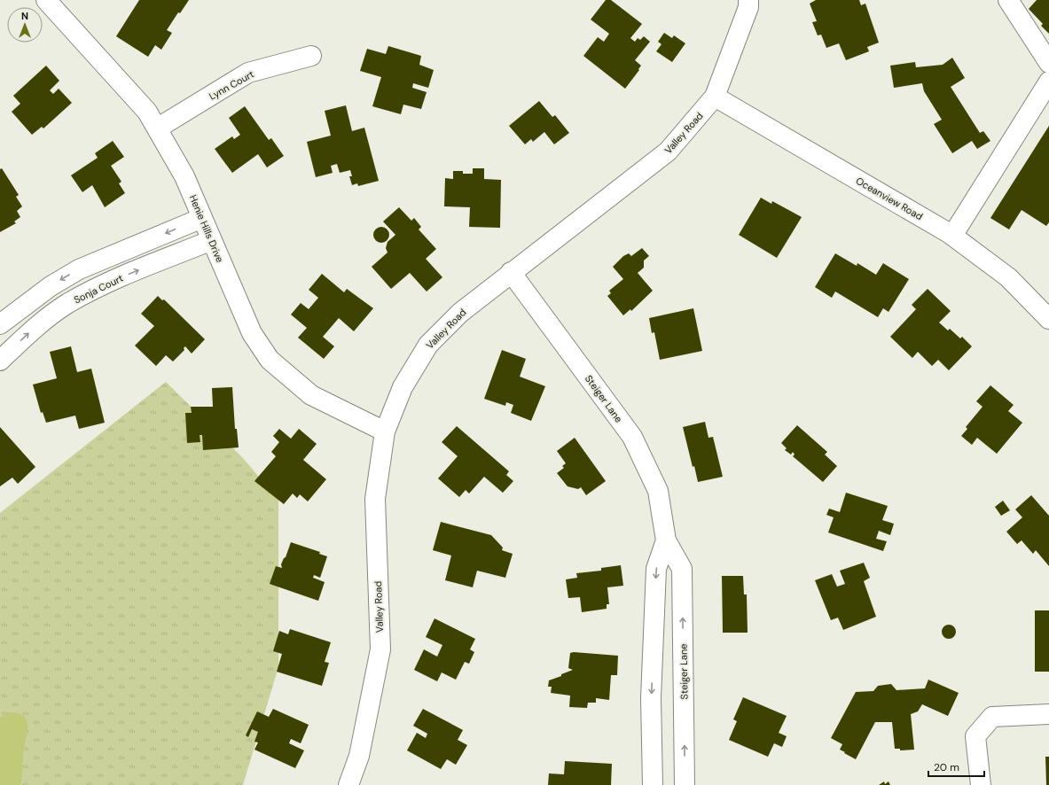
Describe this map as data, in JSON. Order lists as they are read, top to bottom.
{
  "streets": {
    "street": [
      "Lynn Court",
      "Valley Road",
      "Oceanview Road",
      "Henie Hills Drive",
      "Sonja Court",
      "Steiger Lane"
    ]
  },
  "crossings": [
    ["Lynn Court", "Henie Hills Drive"],
    ["Valley Road", "Oceanview Road"],
    ["Valley Road", "Henie Hills Drive"],
    ["Valley Road", "Steiger Lane"],
    ["Henie Hills Drive", "Sonja Court"]
  ],
  "scale_bar": "20 m",
  "north": "top"
}
